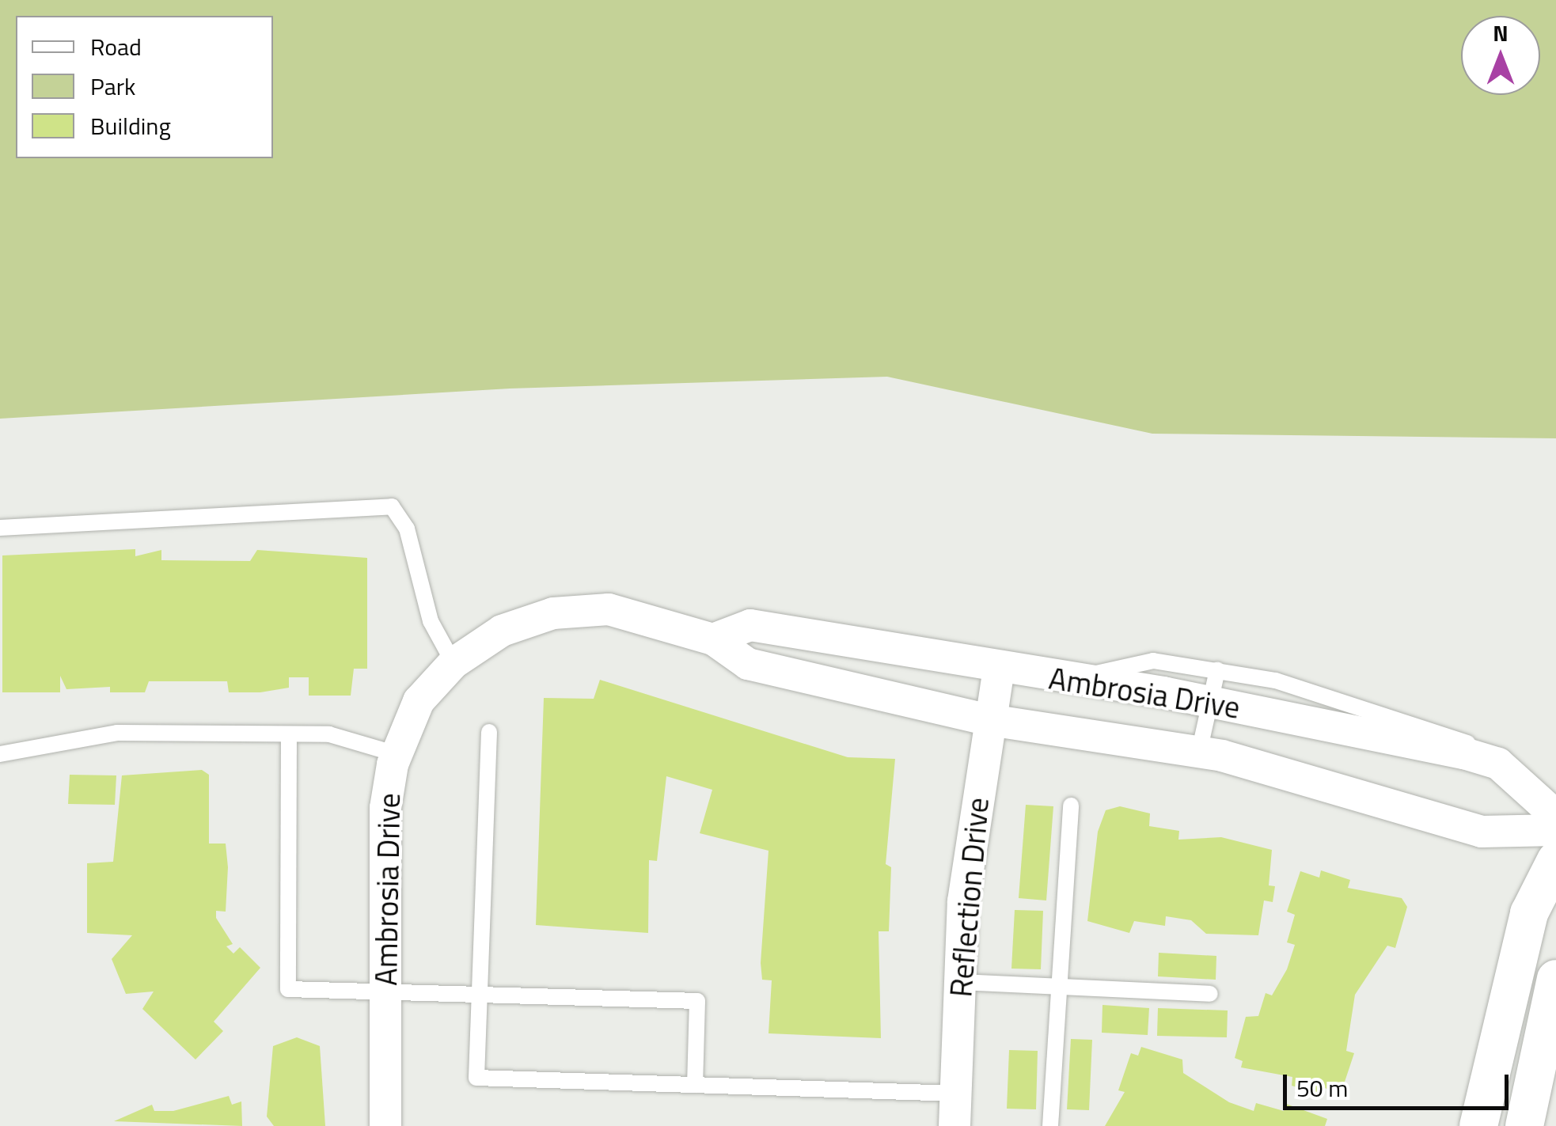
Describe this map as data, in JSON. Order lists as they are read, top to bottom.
{
  "streets": {
    "street": ["Ambrosia Drive", "Reflection Drive"]
  },
  "crossings": [
    ["Ambrosia Drive", "Reflection Drive"]
  ],
  "legend": ["Road", "Park", "Building"],
  "scale_bar": "50 m",
  "north": "top"
}
